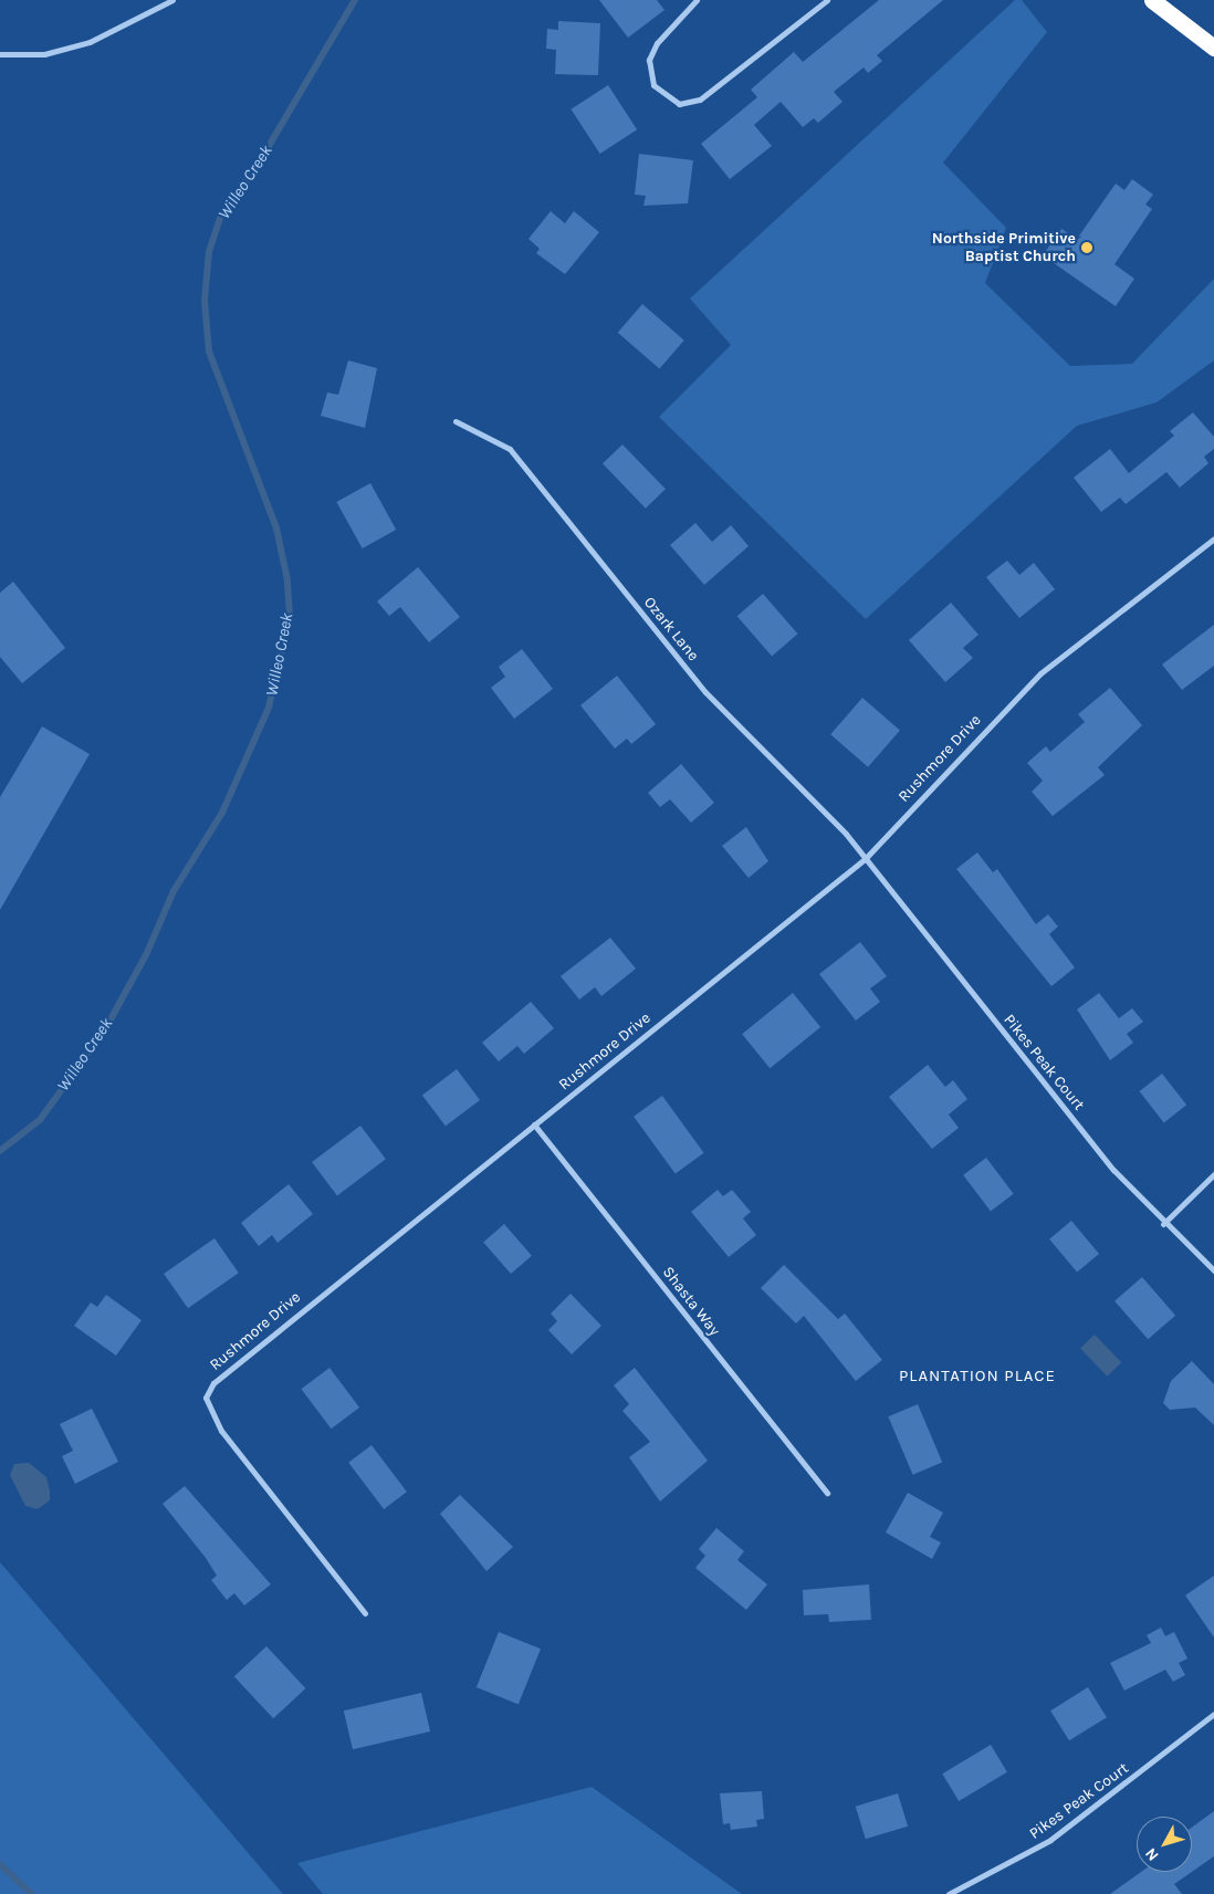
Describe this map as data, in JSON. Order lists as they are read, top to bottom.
{
  "streets": {
    "street": [
      "Ozark Lane",
      "Rushmore Drive",
      "Pikes Peak Court",
      "Shasta Way"
    ]
  },
  "crossings": [
    ["Ozark Lane", "Rushmore Drive"],
    ["Ozark Lane", "Pikes Peak Court"],
    ["Rushmore Drive", "Pikes Peak Court"],
    ["Rushmore Drive", "Shasta Way"]
  ],
  "districts": ["PLANTATION PLACE"],
  "water": ["Willeo Creek"],
  "places": ["Northside Primitive Baptist Church"],
  "north": "bottom left"
}
